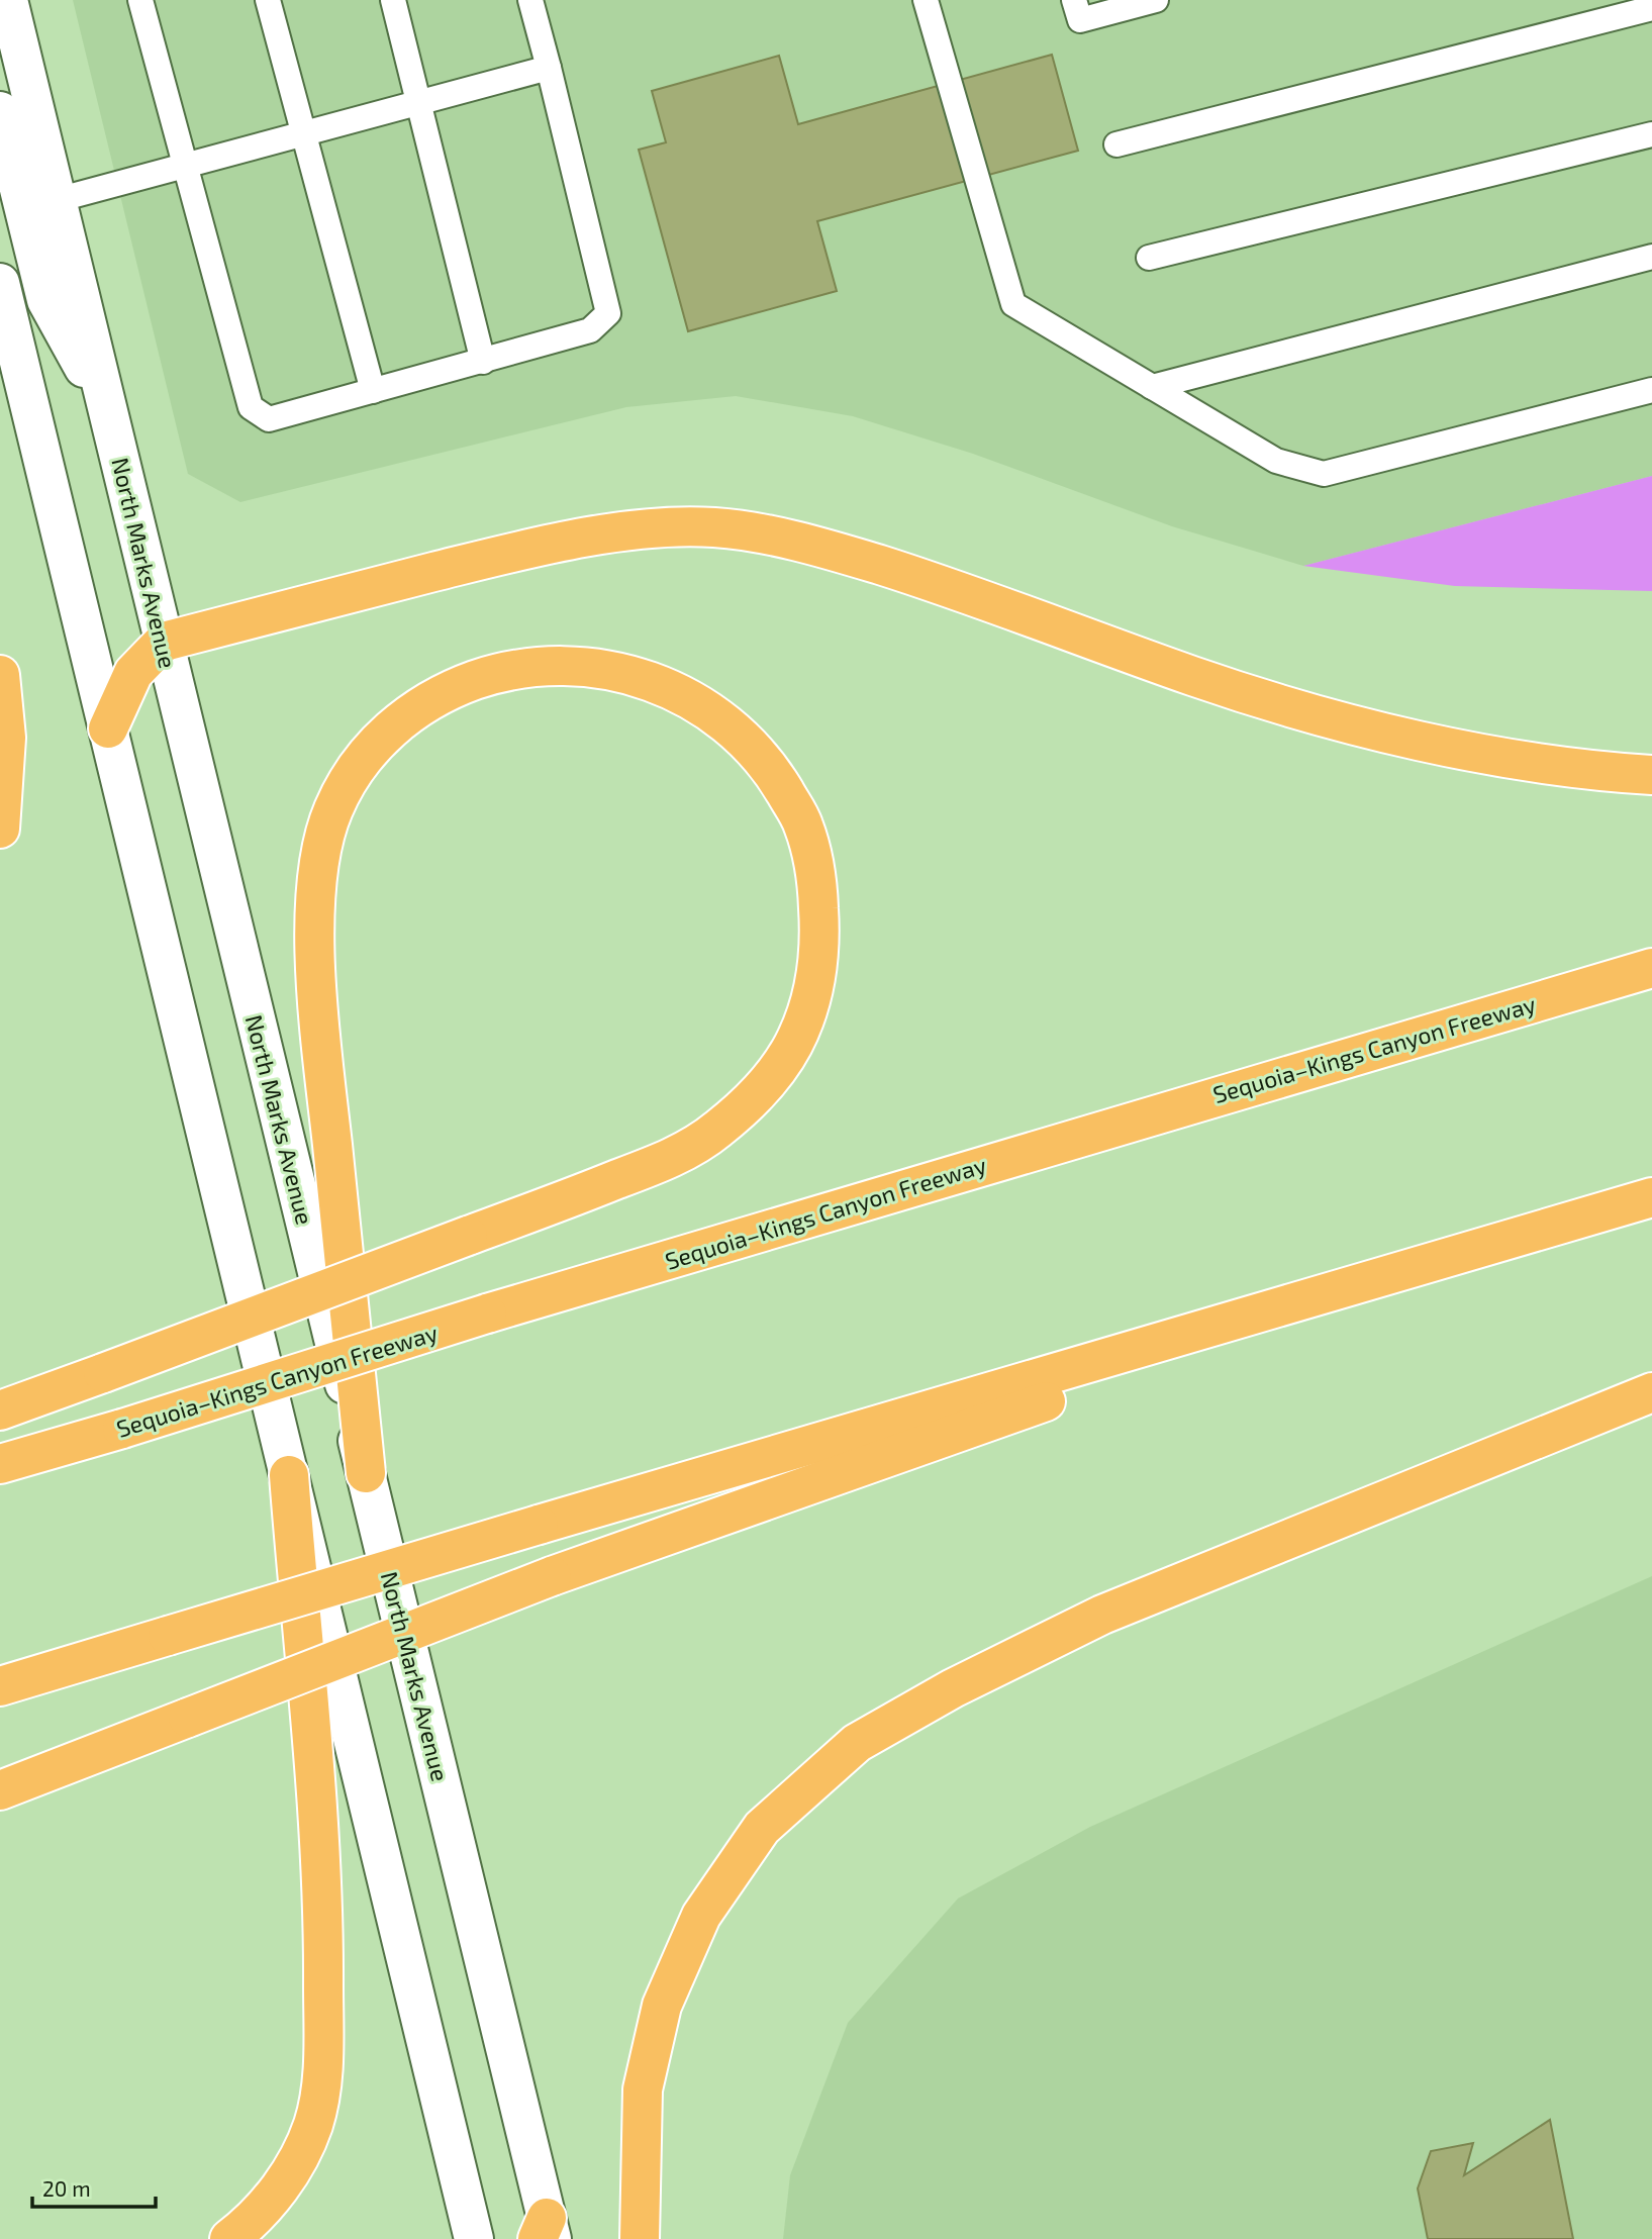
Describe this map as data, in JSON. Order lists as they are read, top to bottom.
{
  "streets": {
    "highway": ["Sequoia–Kings Canyon Freeway"],
    "main road": ["North Marks Avenue"]
  },
  "scale_bar": "20 m"
}
